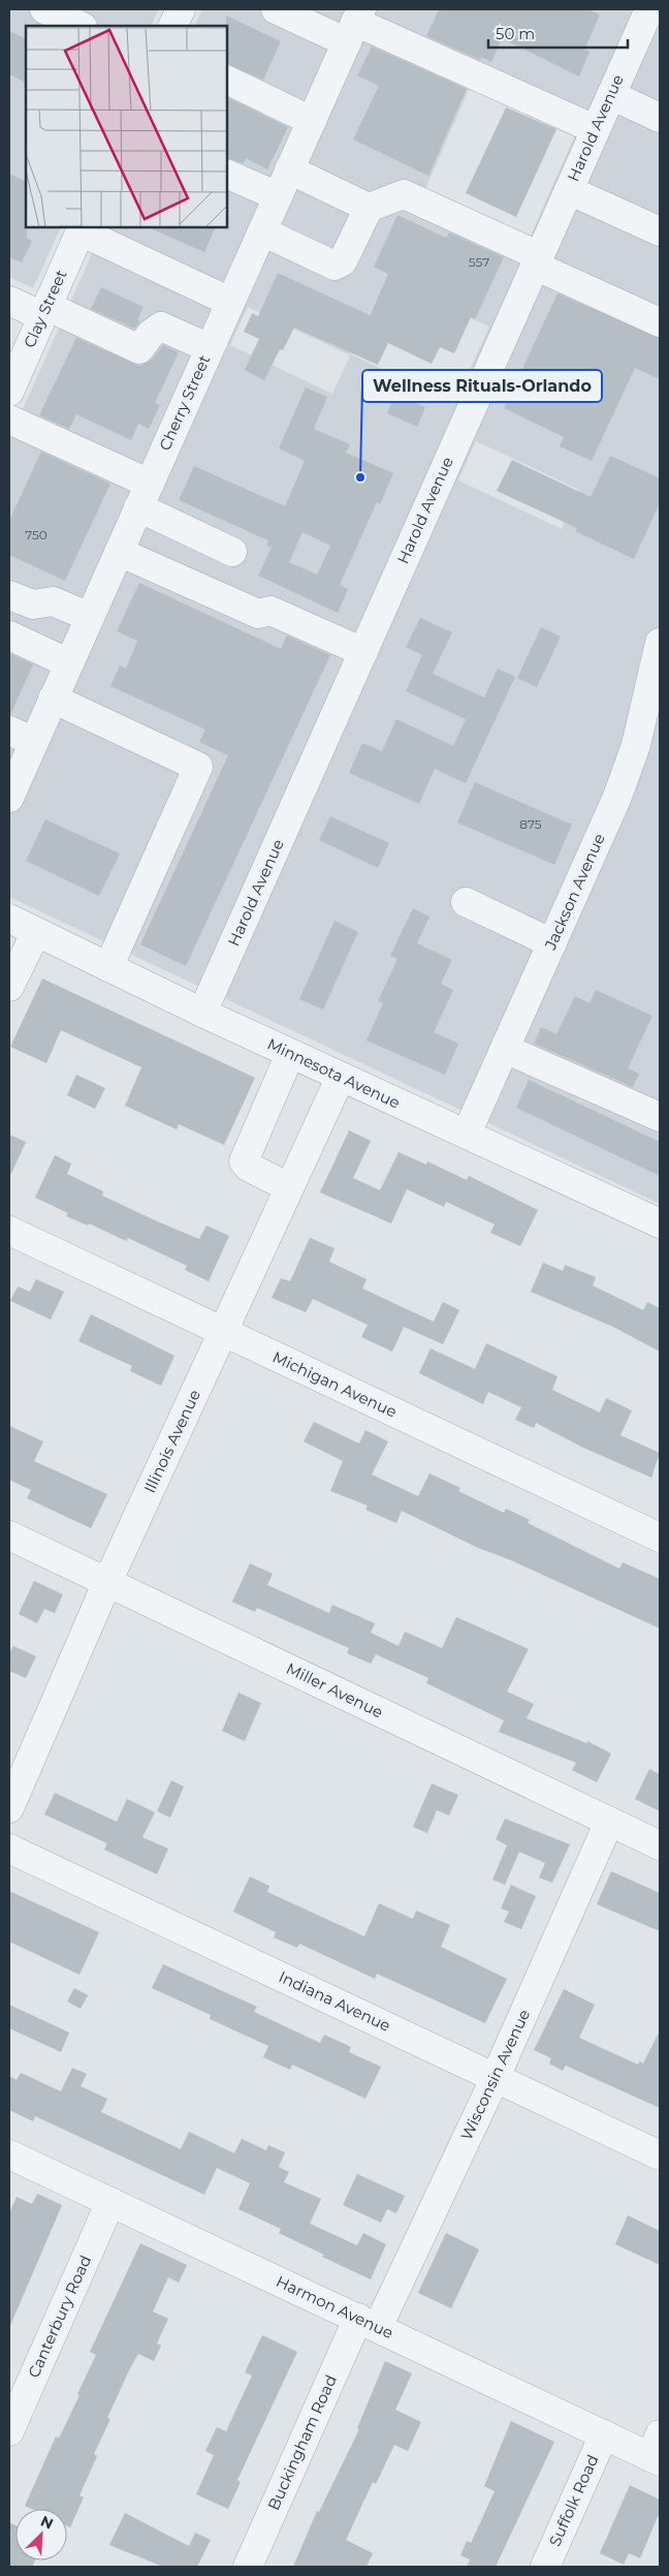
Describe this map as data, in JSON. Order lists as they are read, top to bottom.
{
  "streets": {
    "street": [
      "Harold Avenue",
      "Clay Street",
      "Cherry Street",
      "Jackson Avenue",
      "Minnesota Avenue",
      "Michigan Avenue",
      "Illinois Avenue",
      "Miller Avenue",
      "Indiana Avenue",
      "Wisconsin Avenue",
      "Harmon Avenue",
      "Canterbury Road",
      "Buckingham Road",
      "Suffolk Road"
    ]
  },
  "crossings": [
    ["Harold Avenue", "Minnesota Avenue"],
    ["Jackson Avenue", "Minnesota Avenue"],
    ["Minnesota Avenue", "Illinois Avenue"],
    ["Michigan Avenue", "Illinois Avenue"],
    ["Illinois Avenue", "Miller Avenue"],
    ["Miller Avenue", "Wisconsin Avenue"],
    ["Indiana Avenue", "Wisconsin Avenue"],
    ["Wisconsin Avenue", "Harmon Avenue"],
    ["Wisconsin Avenue", "Buckingham Road"],
    ["Harmon Avenue", "Canterbury Road"],
    ["Harmon Avenue", "Buckingham Road"],
    ["Harmon Avenue", "Suffolk Road"]
  ],
  "places": ["Wellness Rituals-Orlando"],
  "house_numbers": ["557", "750", "875"],
  "scale_bar": "50 m",
  "north": "top right"
}
